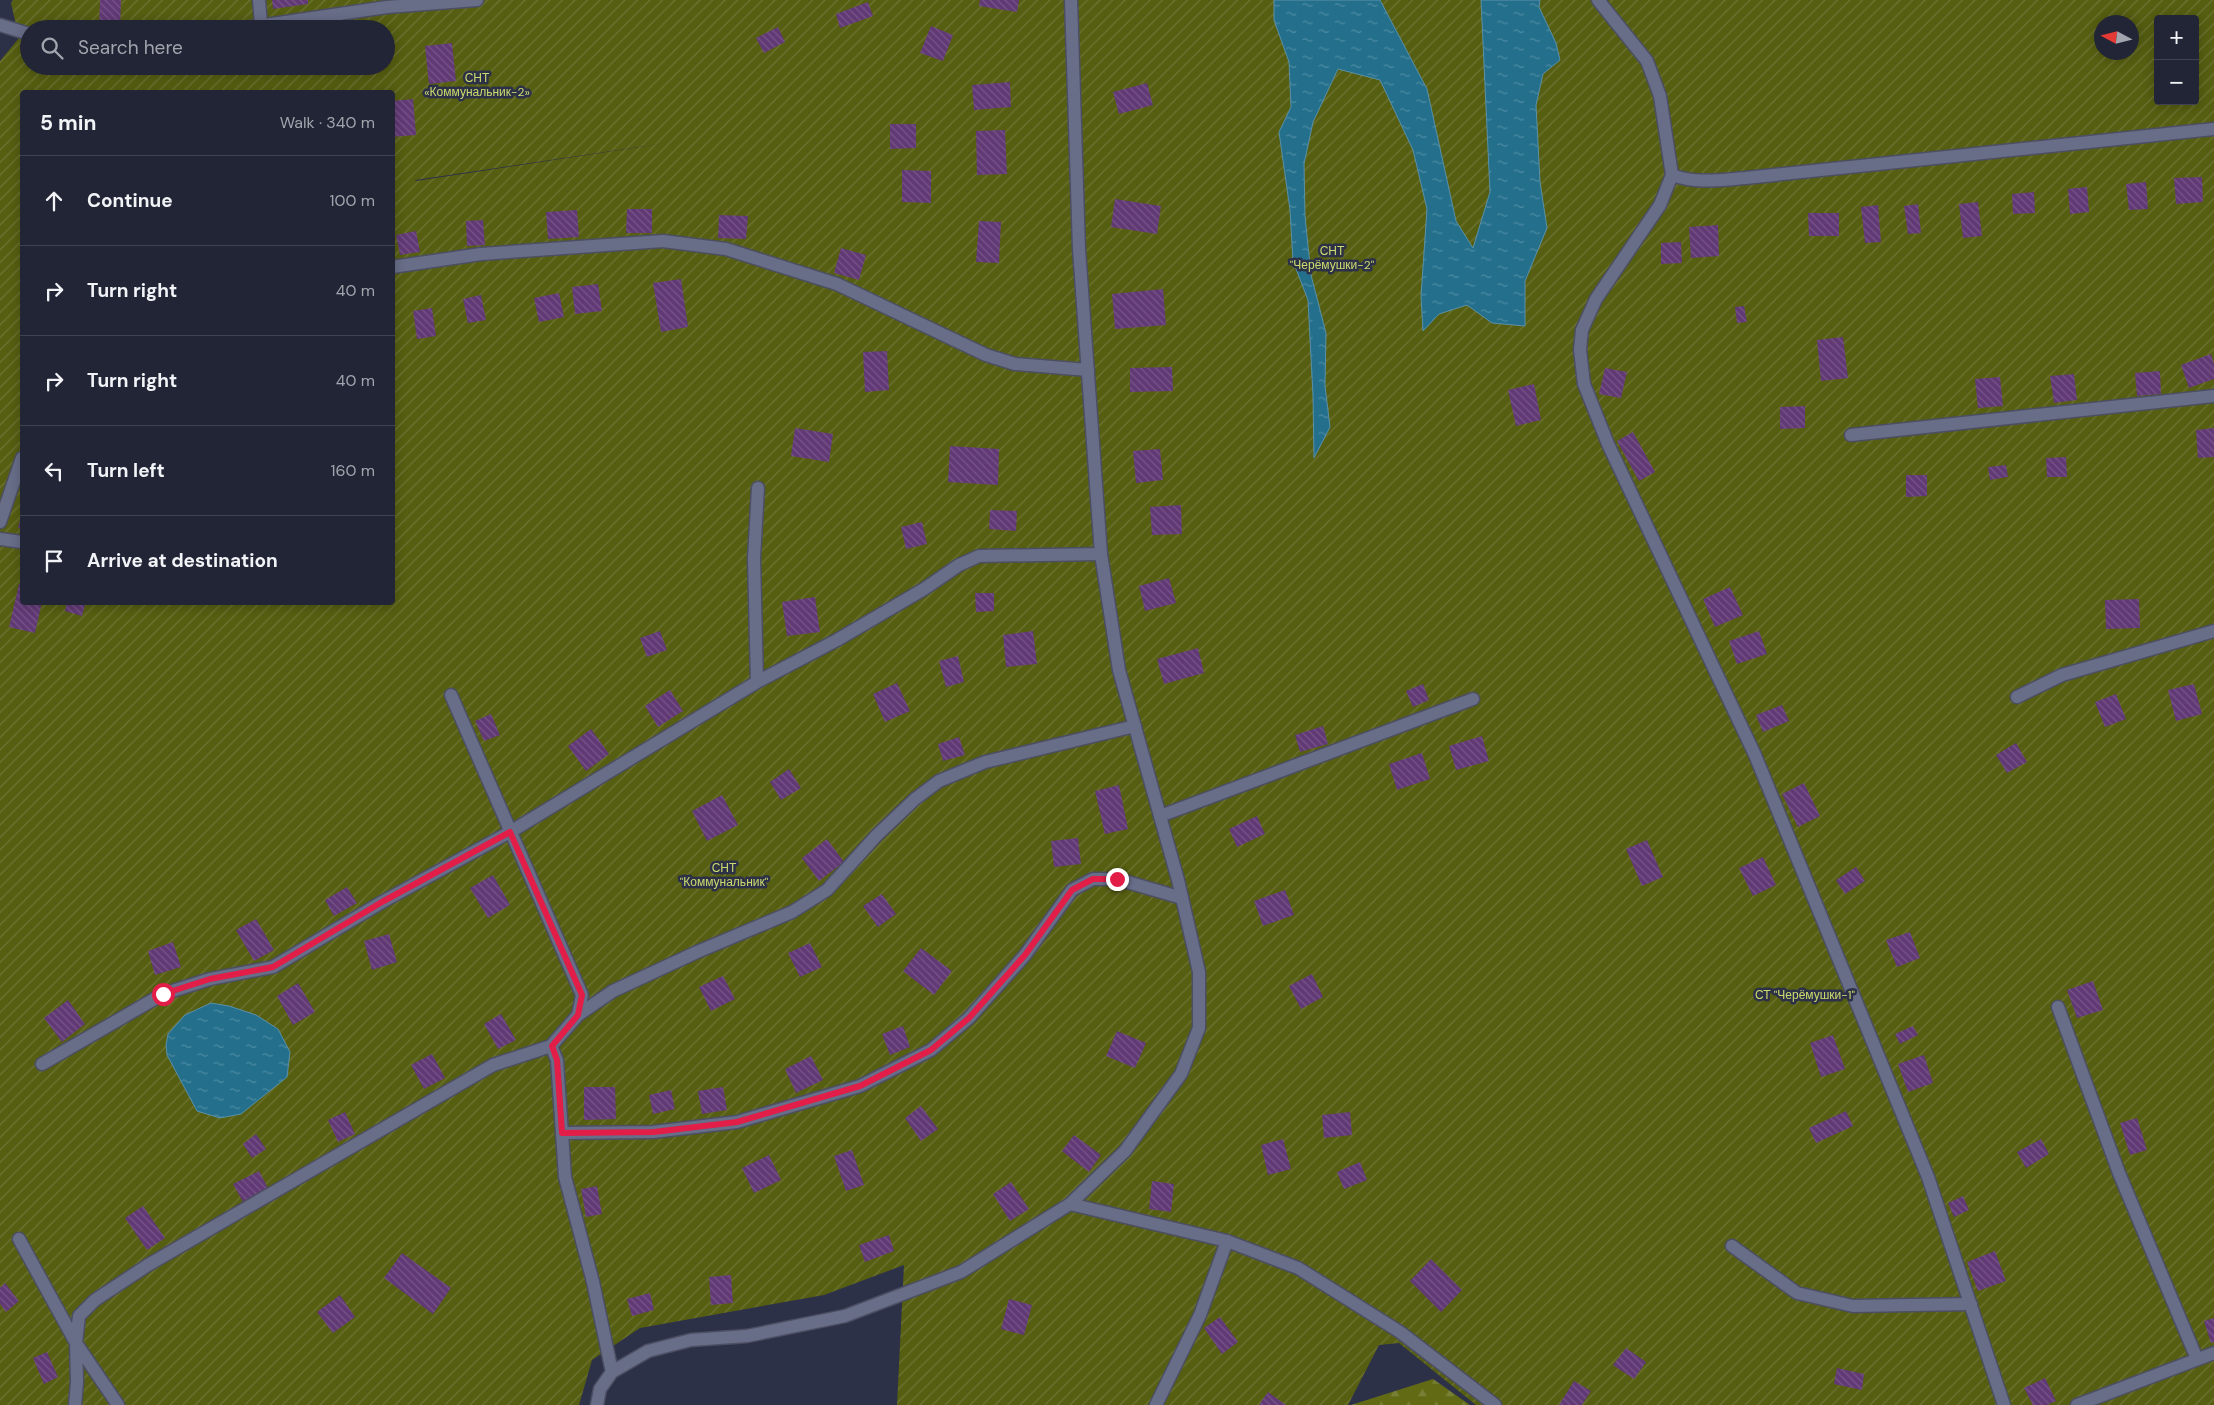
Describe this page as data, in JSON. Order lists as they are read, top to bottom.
{
  "parks": [
    "СНТ «Коммунальник-2»",
    "СНТ \"Черёмушки-2\"",
    "СНТ \"Коммунальник\"",
    "СТ \"Черёмушки-1\""
  ],
  "north": "left",
  "page": {
    "map_buttons": ["+", "−"],
    "search": "Search here",
    "heading": ["5 min", "Walk · 340 m"],
    "list": [
      ["Continue", "100 m"],
      ["Turn right", "40 m"],
      ["Turn right", "40 m"],
      ["Turn left", "160 m"],
      "Arrive at destination"
    ]
  }
}
